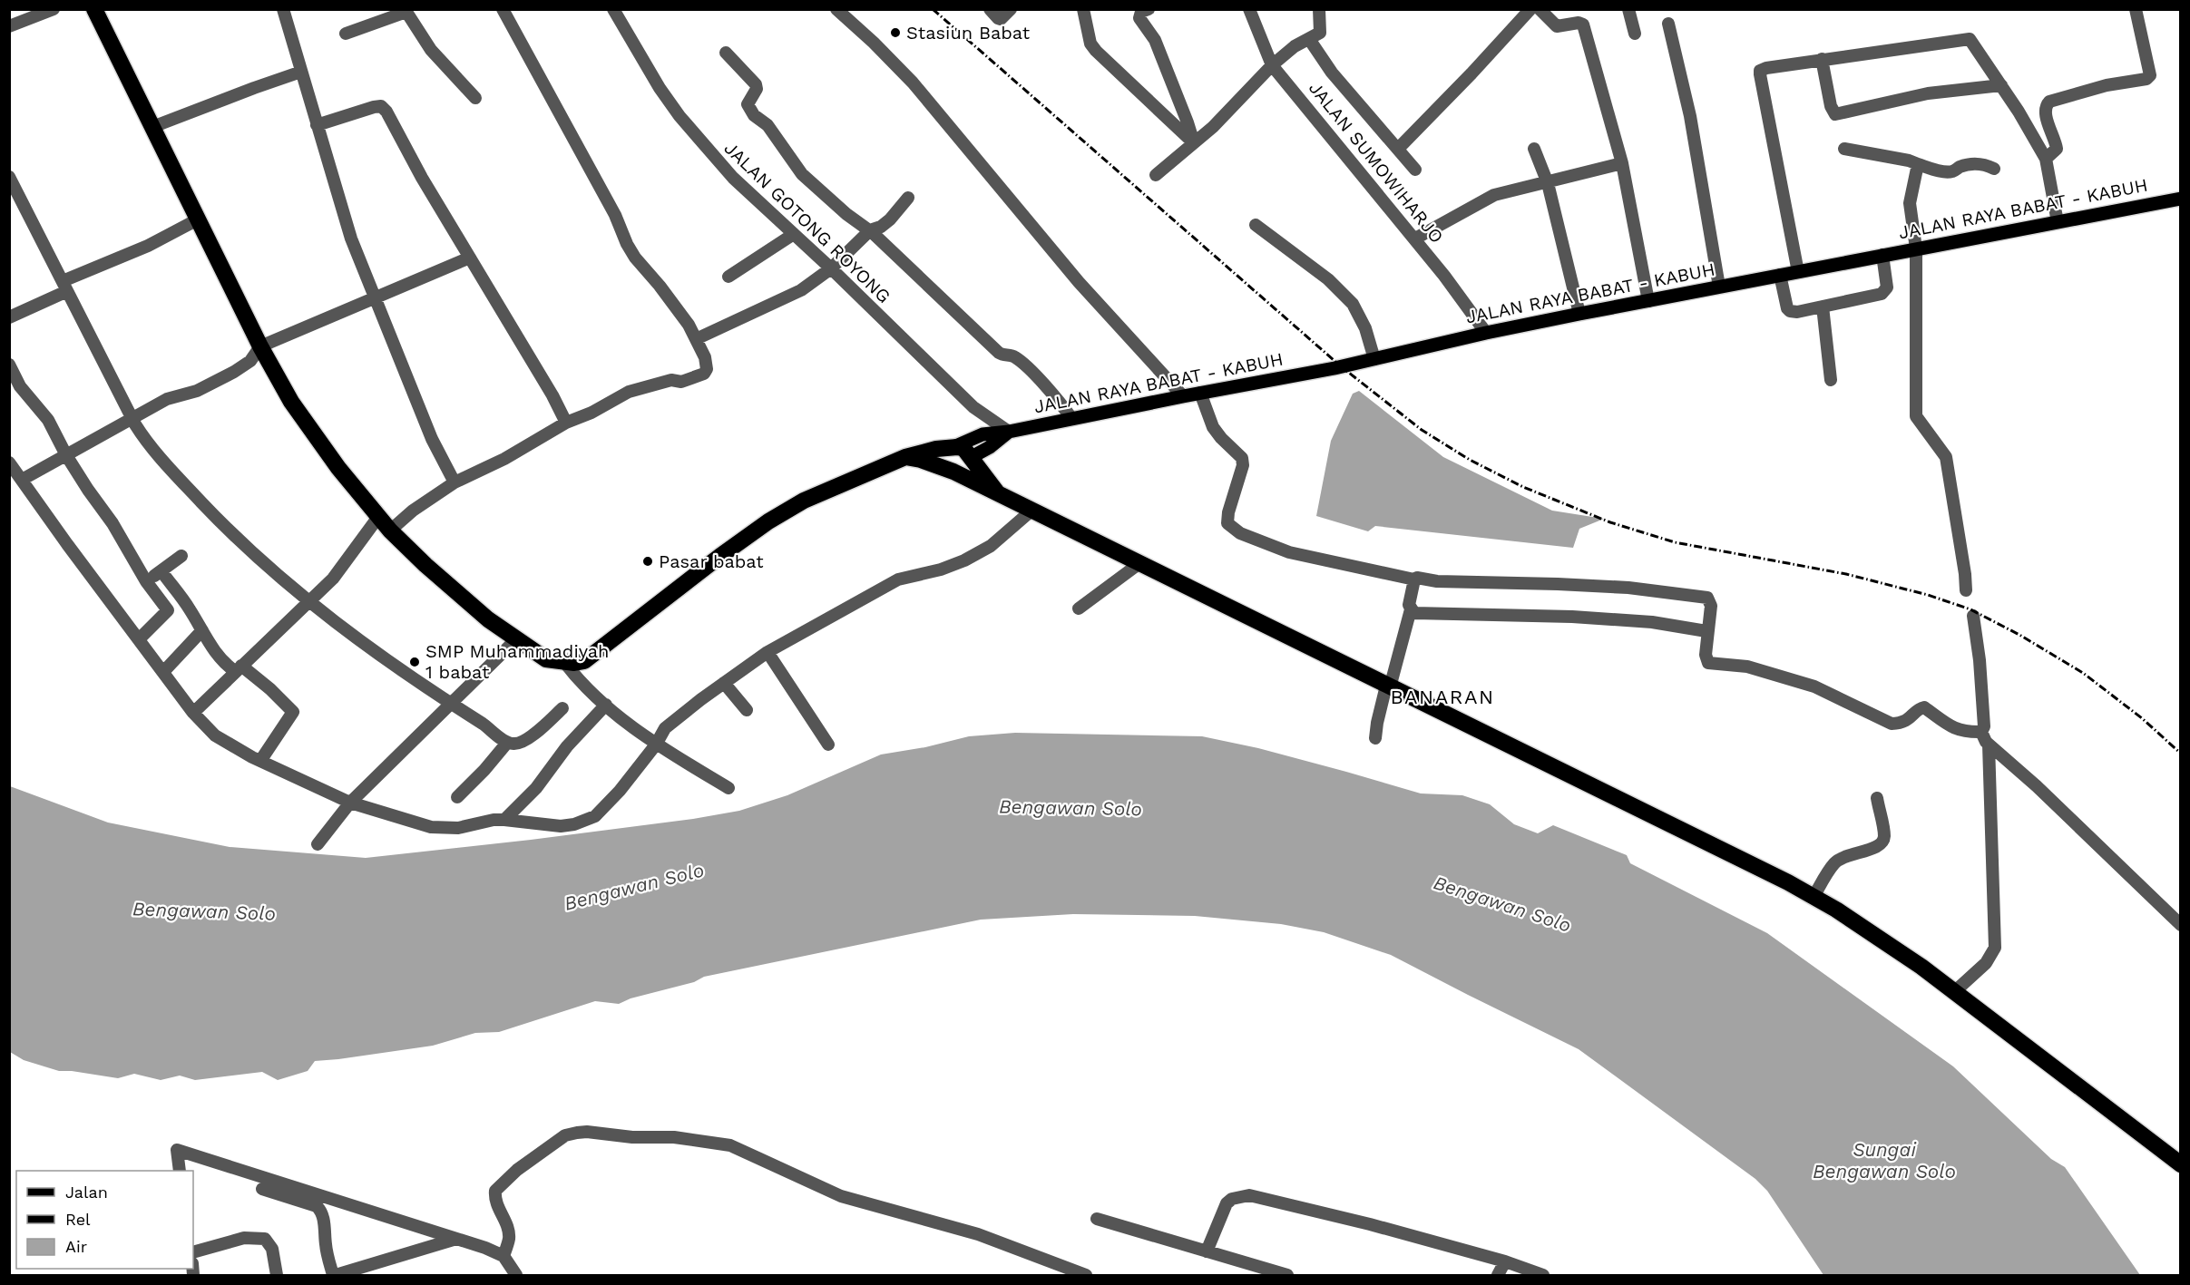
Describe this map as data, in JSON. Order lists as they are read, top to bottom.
{
  "streets": {
    "main road": ["JALAN RAYA BABAT - KABUH"],
    "street": ["JALAN SUMOWIHARJO", "JALAN GOTONG ROYONG"]
  },
  "crossings": [
    ["JALAN SUMOWIHARJO", "JALAN RAYA BABAT - KABUH"],
    ["JALAN RAYA BABAT - KABUH", "JALAN GOTONG ROYONG"]
  ],
  "districts": ["BANARAN"],
  "water": ["Bengawan Solo", "Sungai Bengawan Solo"],
  "places": ["Stasiun Babat", "Pasar babat", "SMP Muhammadiyah 1 babat"],
  "legend": ["Jalan", "Rel", "Air"]
}
